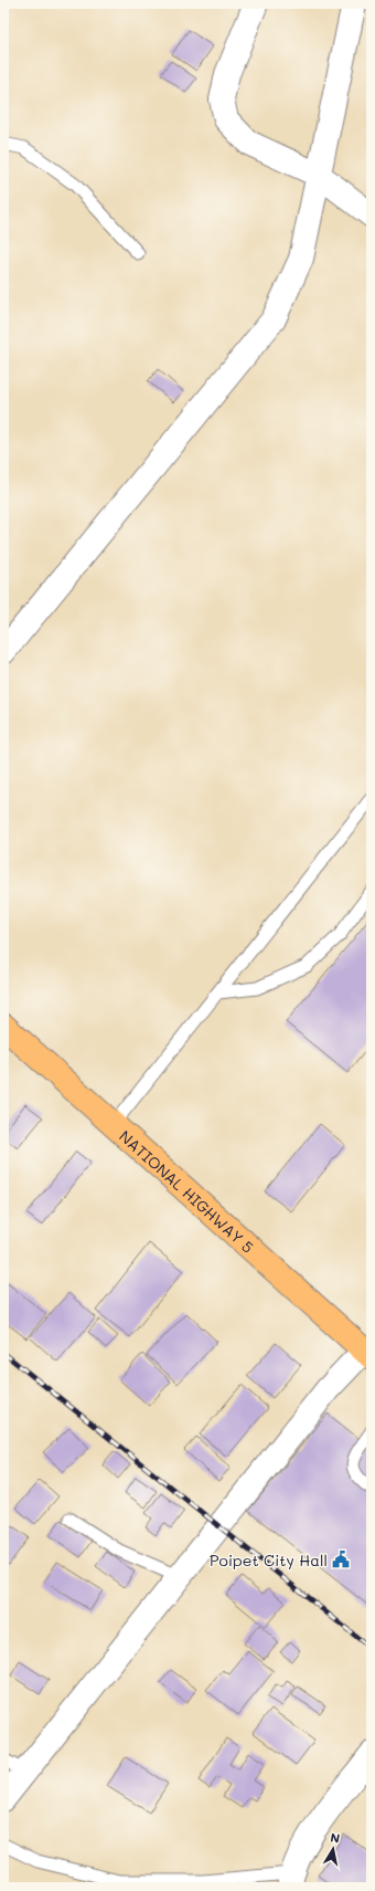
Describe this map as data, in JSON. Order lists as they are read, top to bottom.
{
  "streets": {
    "highway": ["NATIONAL HIGHWAY 5"]
  },
  "places": {
    "public building": ["Poipet City Hall"]
  },
  "north": "top"
}
